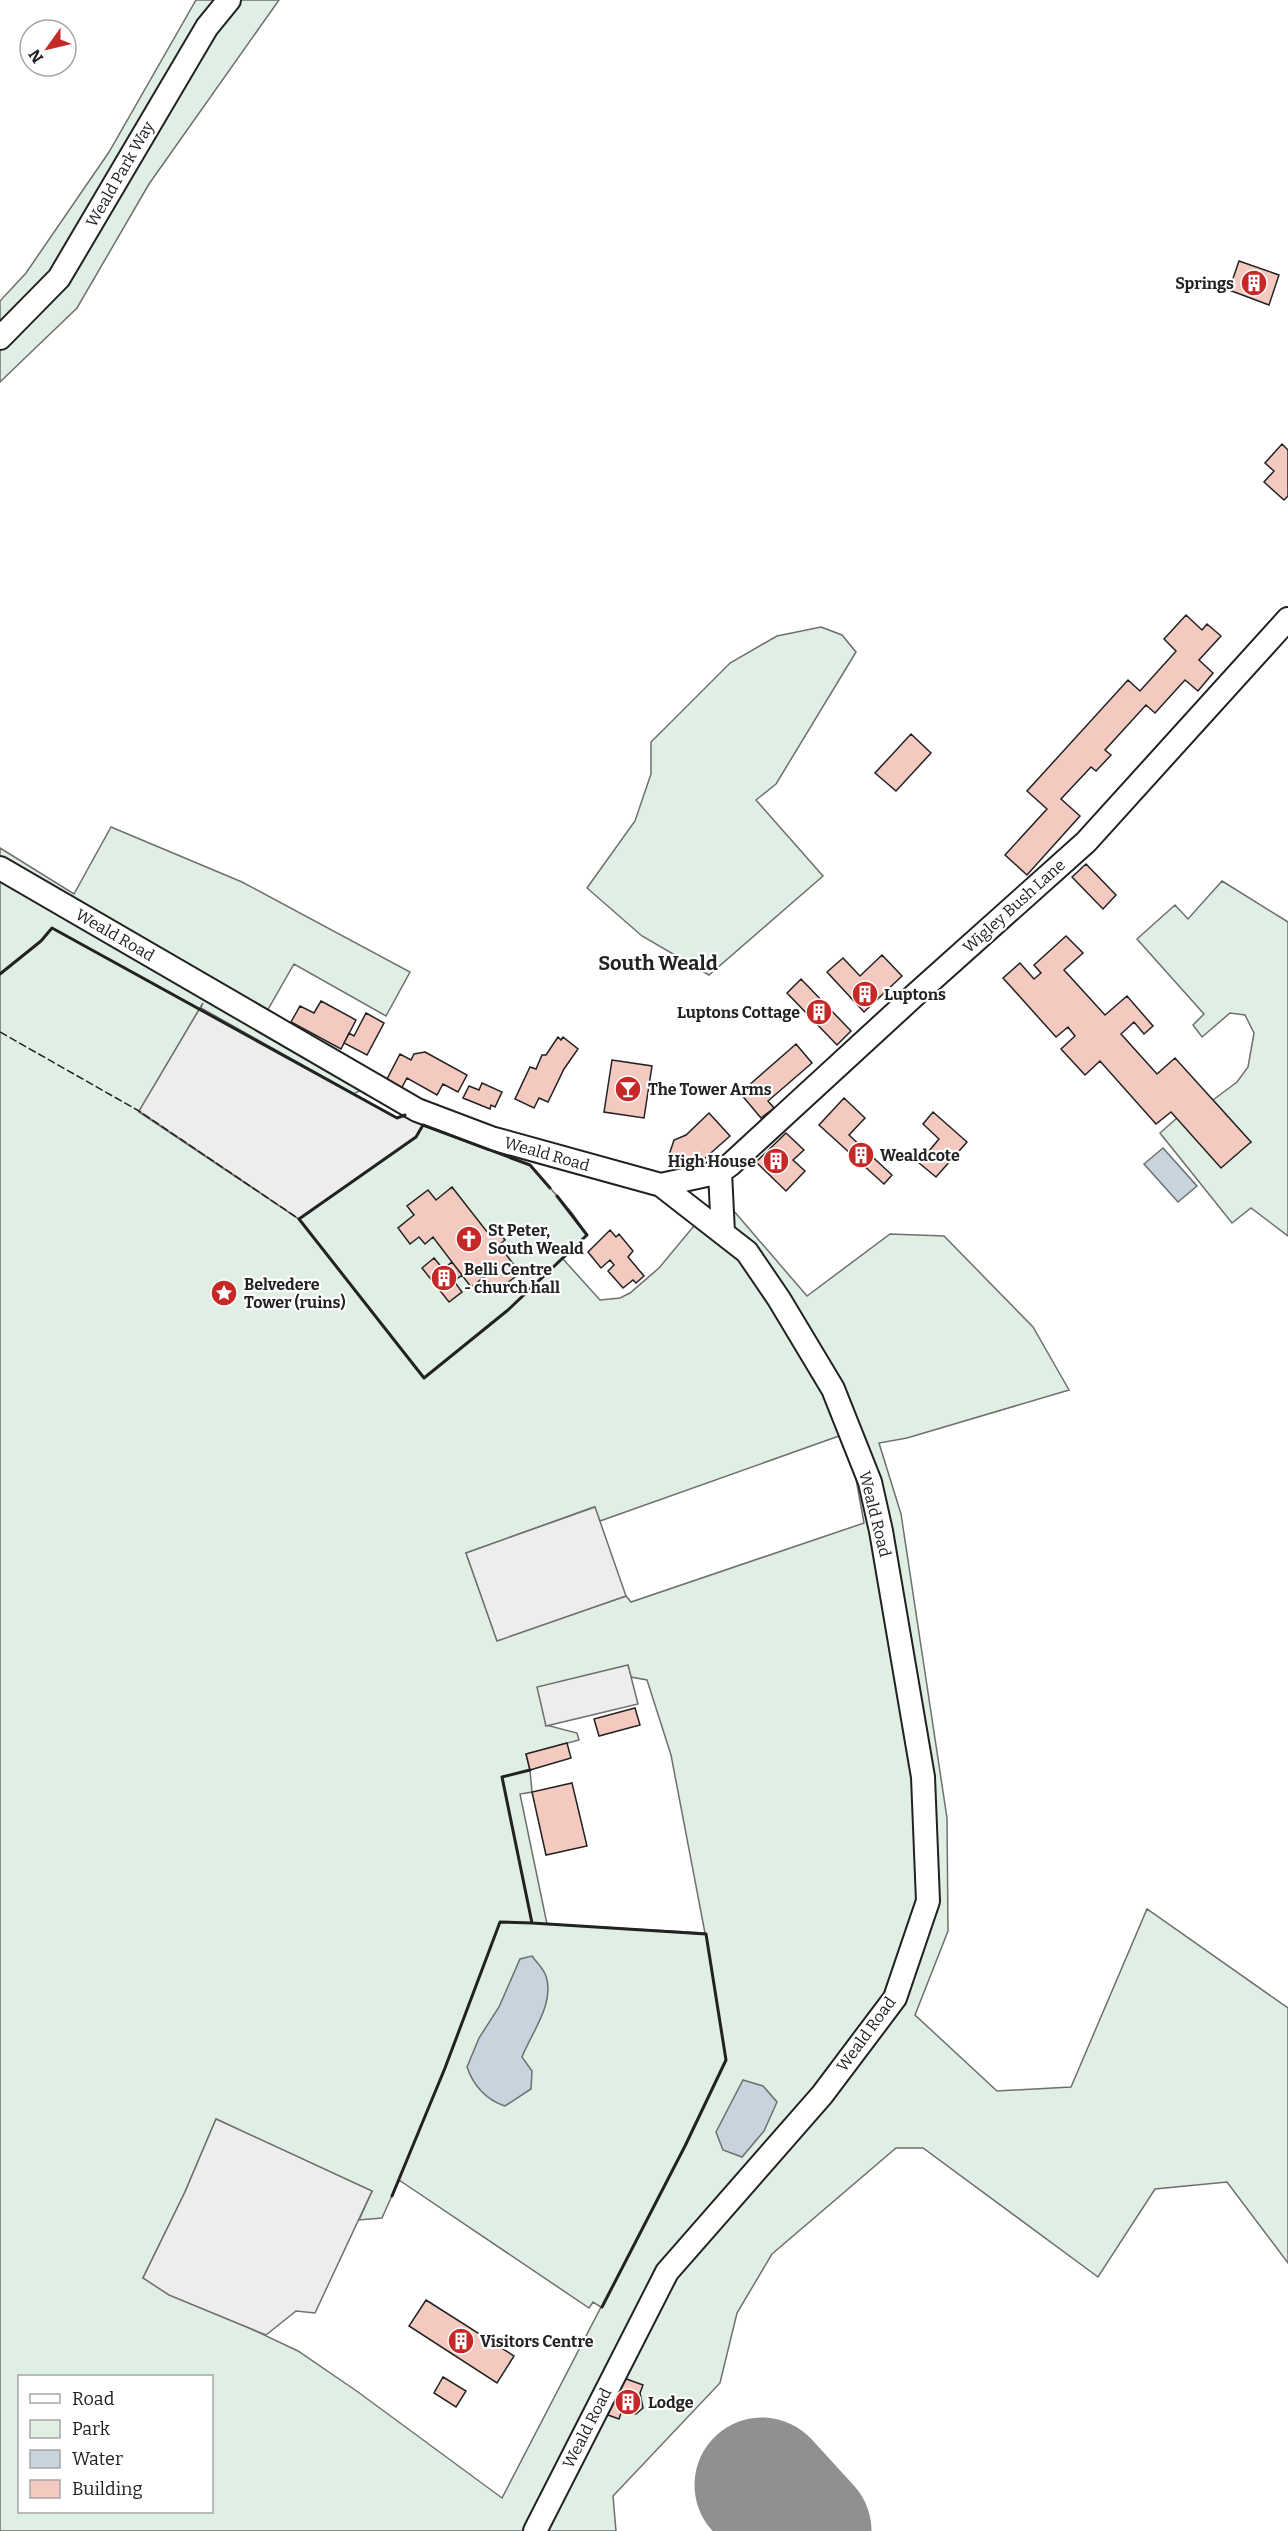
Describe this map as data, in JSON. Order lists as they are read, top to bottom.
{
  "streets": {
    "street": ["Weald Park Way", "Wigley Bush Lane", "Weald Road"]
  },
  "crossings": [
    ["Wigley Bush Lane", "Weald Road"]
  ],
  "districts": ["South Weald"],
  "places": {
    "building": [
      "Springs",
      "Luptons",
      "Luptons Cottage",
      "Wealdcote",
      "High House",
      "Belli Centre - church hall",
      "Visitors Centre",
      "Lodge"
    ],
    "bar": ["The Tower Arms"],
    "church": ["St Peter, South Weald"],
    "place": ["Belvedere Tower (ruins)"]
  },
  "legend": [
    "Road",
    "Park",
    "Water",
    "Building"
  ],
  "north": "bottom left"
}
